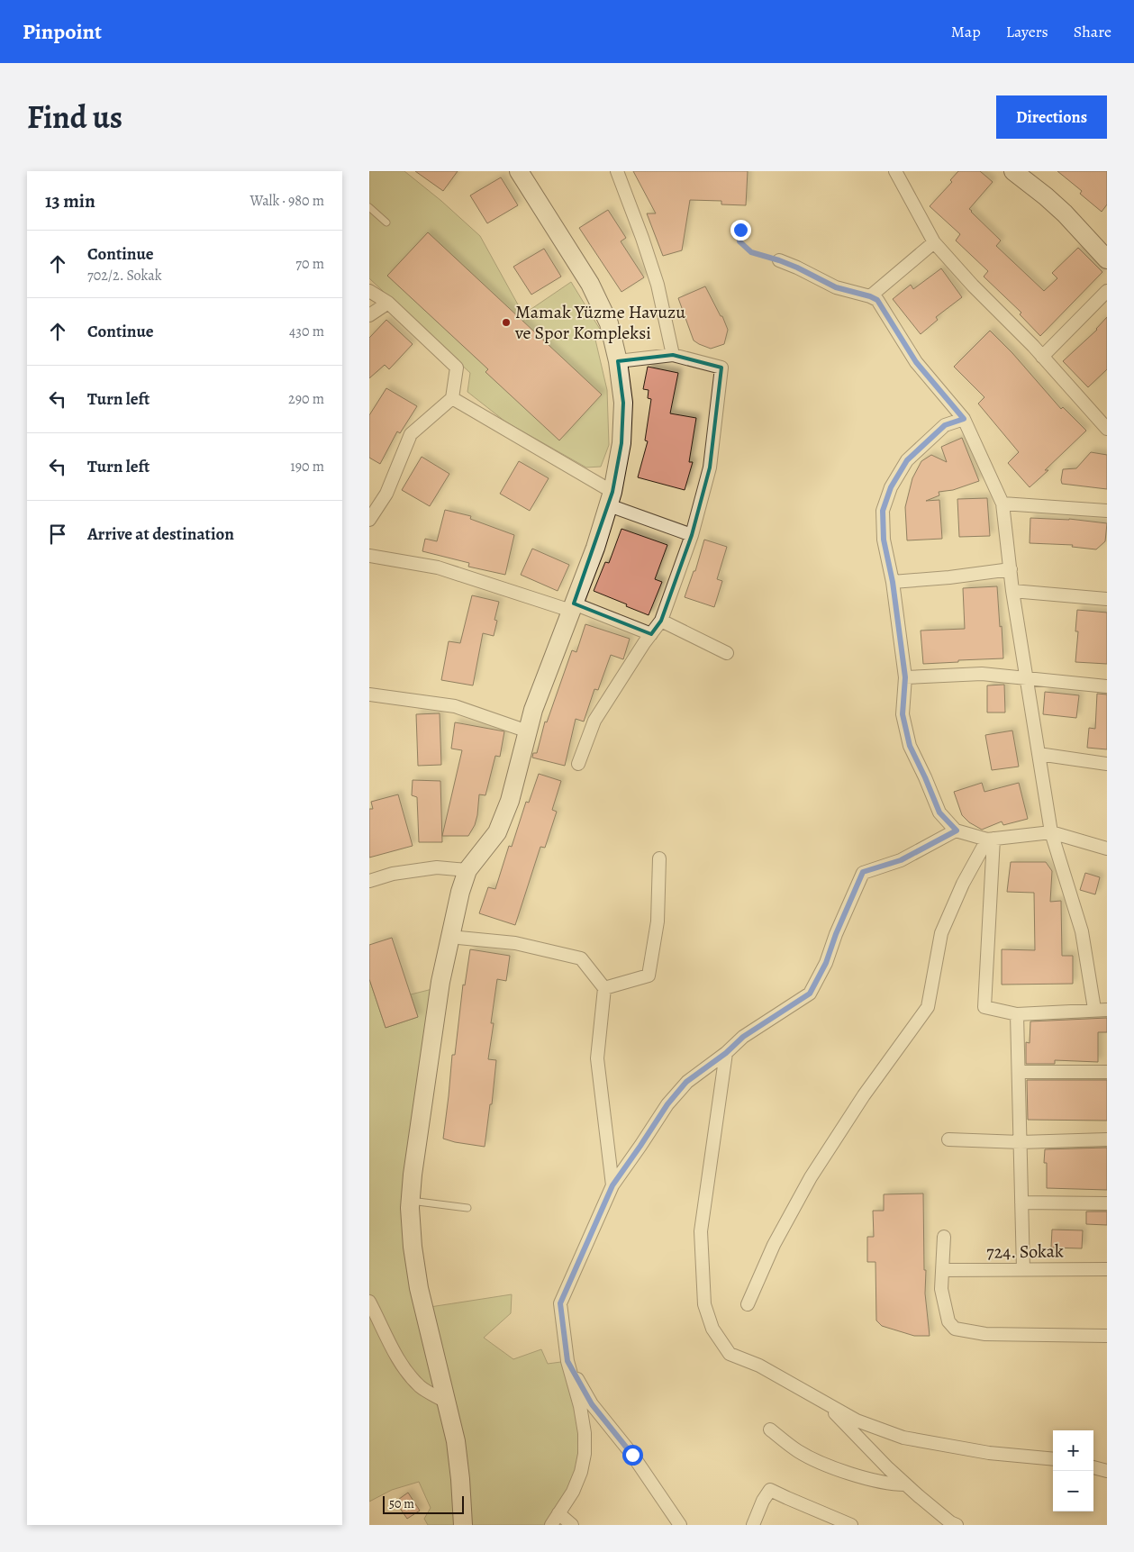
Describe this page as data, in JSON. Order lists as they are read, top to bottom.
{
  "streets": {
    "street": ["724. Sokak"]
  },
  "places": ["Mamak Yüzme Havuzu ve Spor Kompleksi"],
  "scale_bar": "50 m",
  "page": {
    "header": "Pinpoint",
    "nav": ["Map", "Layers", "Share"],
    "title": "Find us",
    "buttons": "Directions",
    "heading": ["13 min", "Walk · 980 m"],
    "list": [
      ["Continue", "702/2. Sokak", "70 m"],
      ["Continue", "430 m"],
      ["Turn left", "290 m"],
      ["Turn left", "190 m"],
      "Arrive at destination"
    ],
    "map_buttons": ["+", "−"],
    "scale": "50 m"
  }
}
